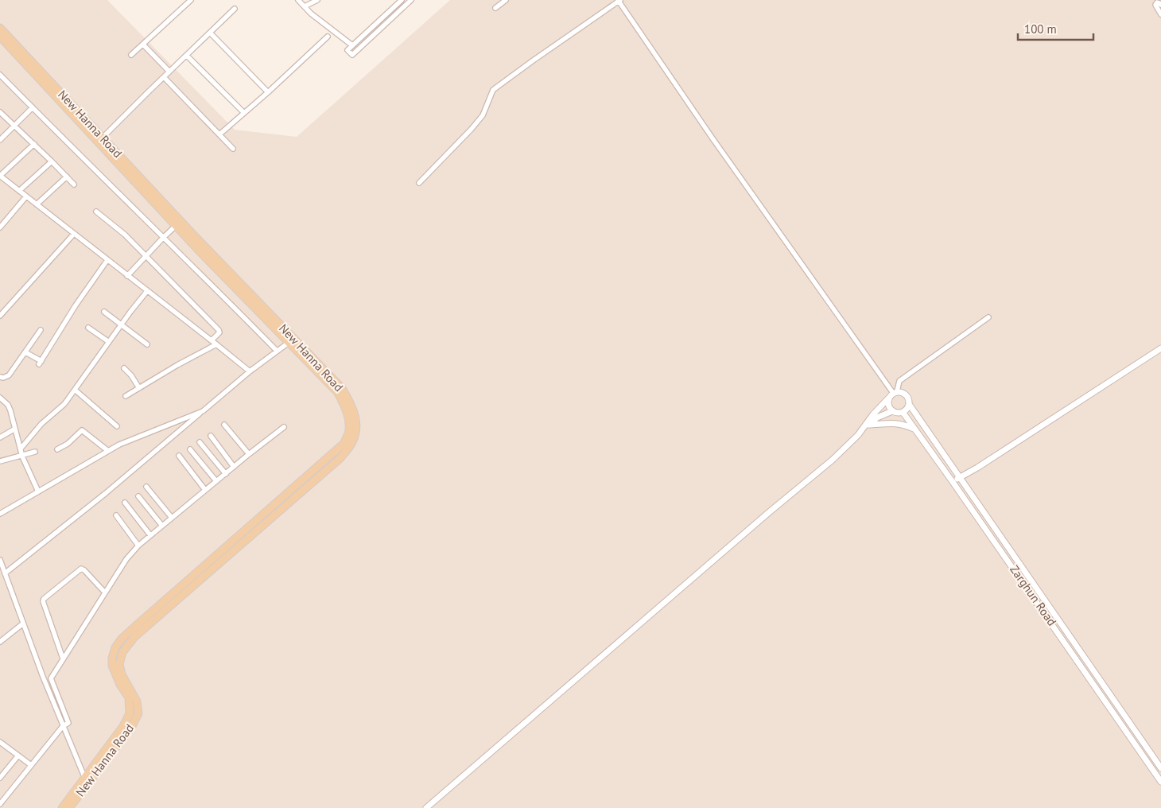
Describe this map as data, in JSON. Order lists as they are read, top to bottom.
{
  "streets": {
    "main road": ["New Hanna Road"],
    "street": ["Zarghun Road"]
  },
  "scale_bar": "100 m"
}
